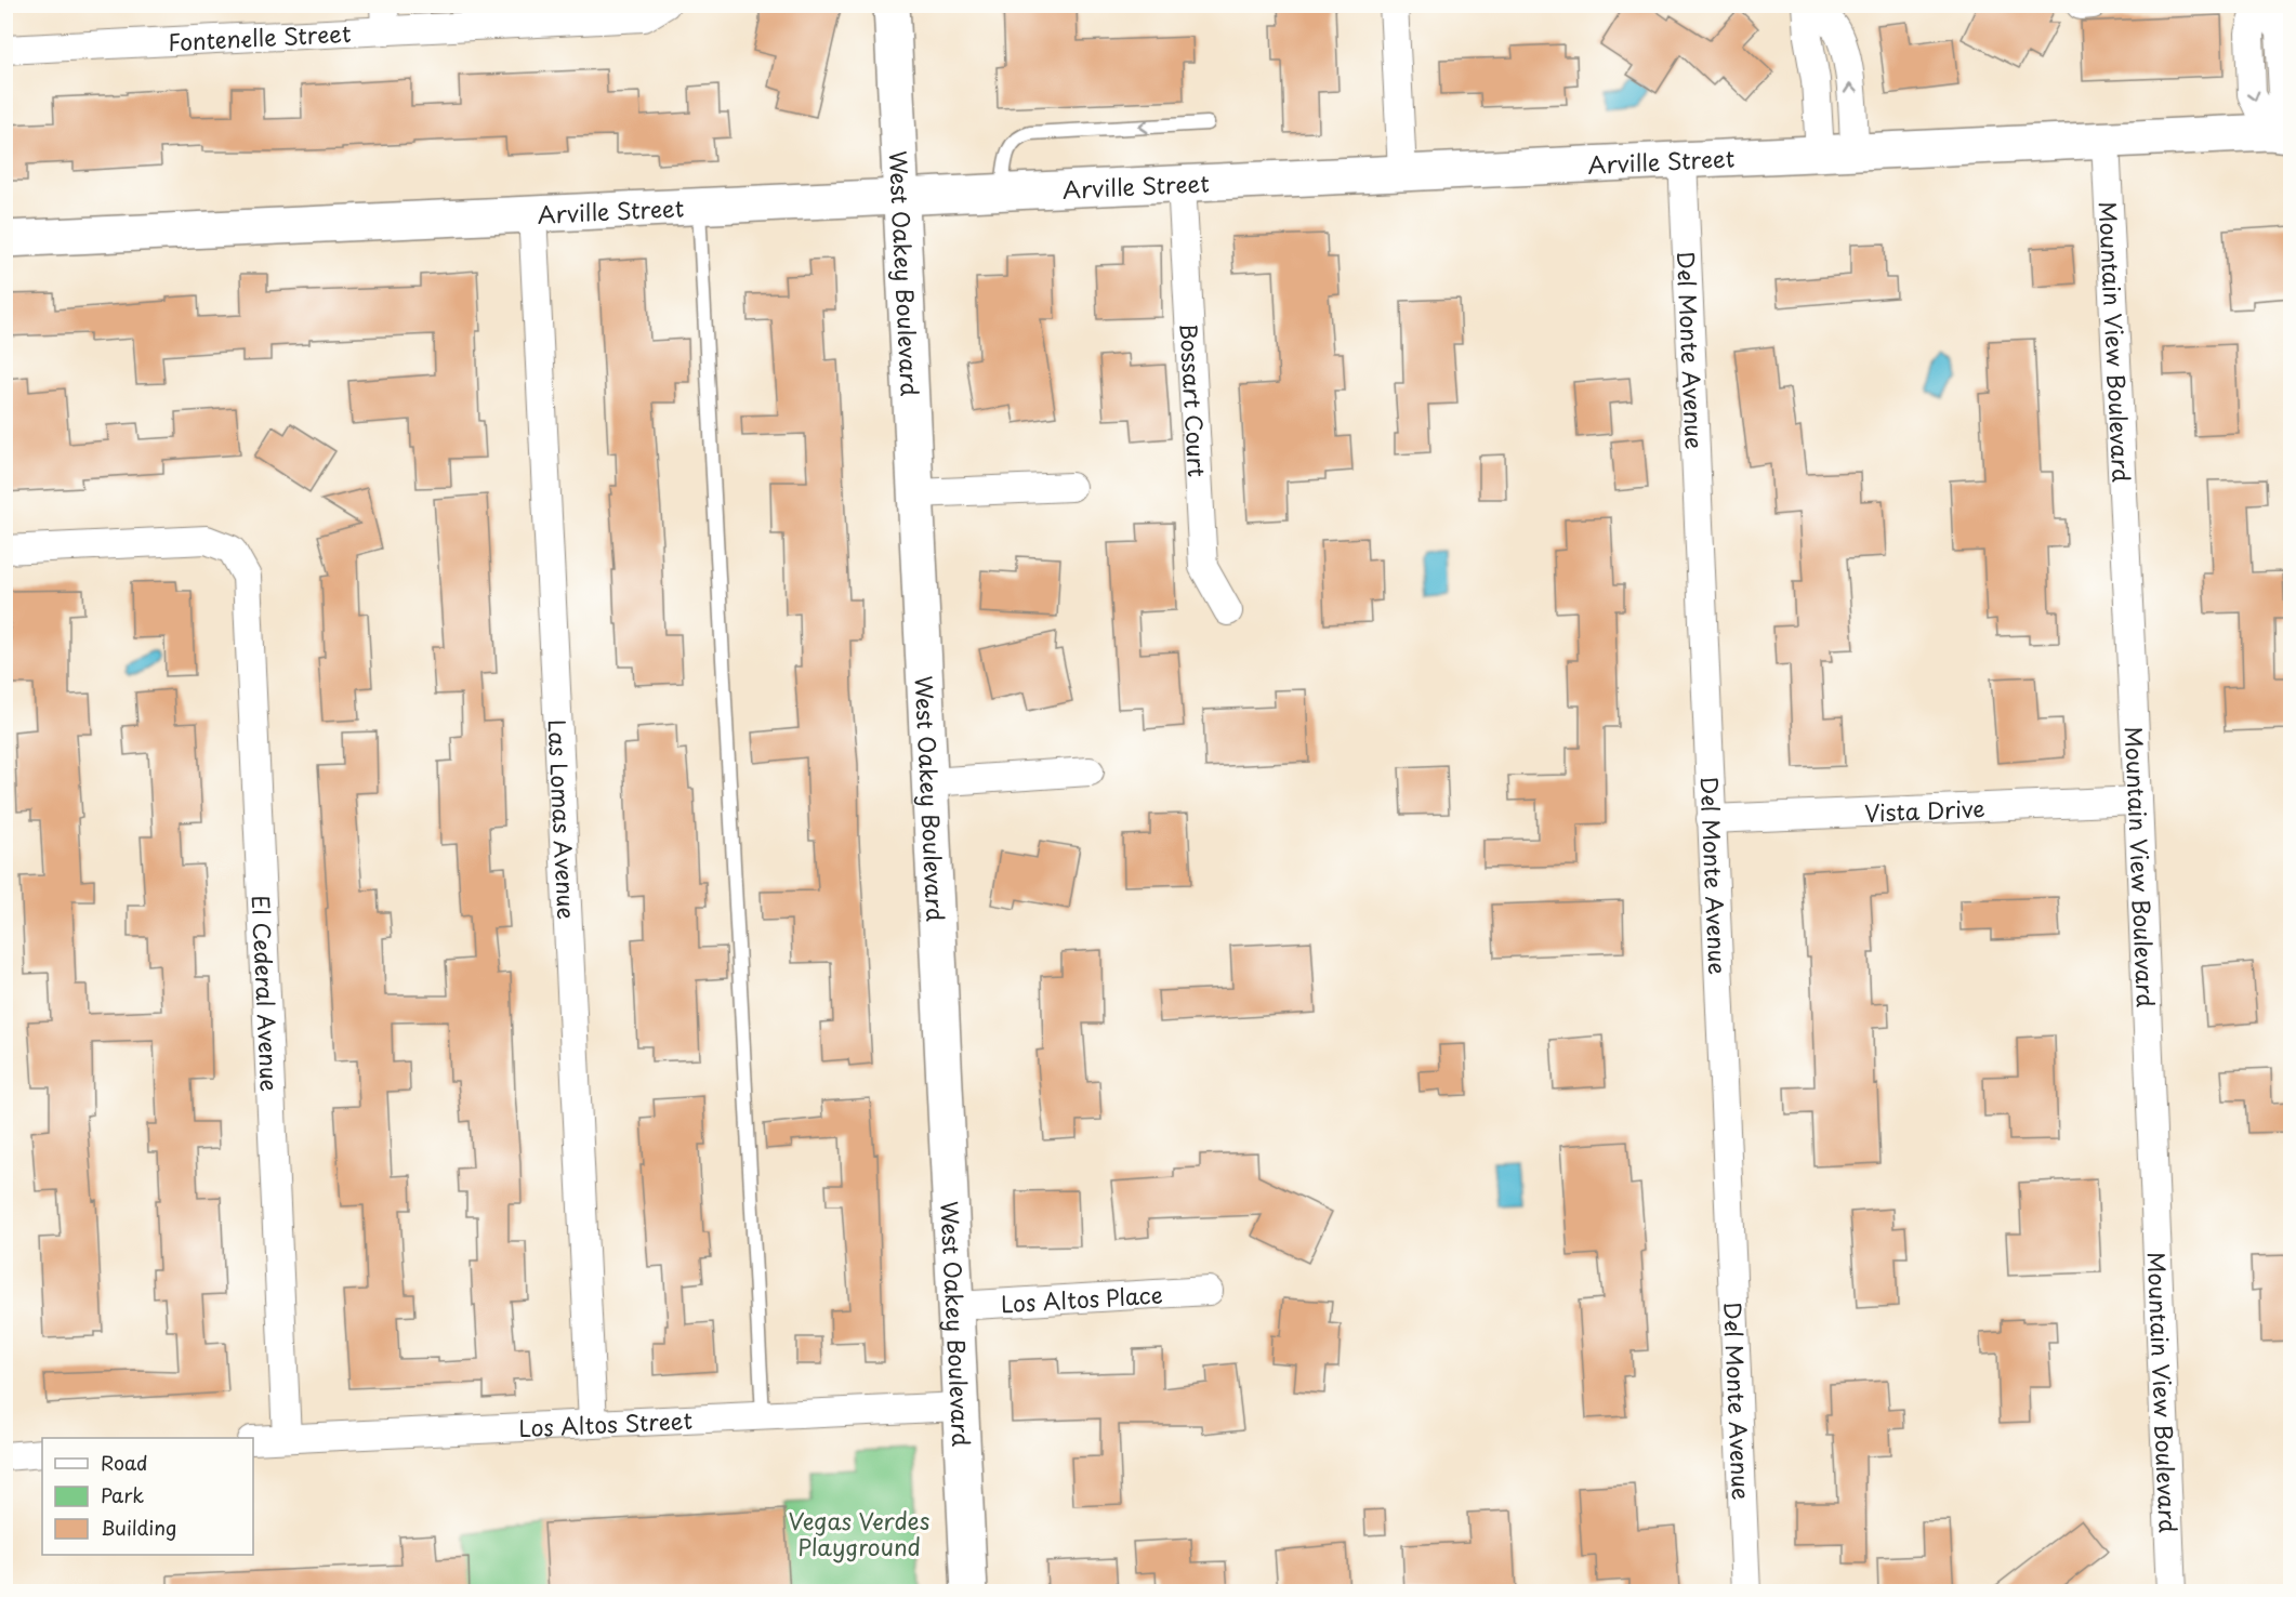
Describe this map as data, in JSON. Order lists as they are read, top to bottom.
{
  "streets": {
    "street": [
      "Fontenelle Street",
      "Arville Street",
      "West Oakey Boulevard",
      "Mountain View Boulevard",
      "Del Monte Avenue",
      "Bossart Court",
      "Vista Drive",
      "Las Lomas Avenue",
      "El Cederal Avenue",
      "Los Altos Place",
      "Los Altos Street"
    ]
  },
  "crossings": [
    ["Arville Street", "West Oakey Boulevard"],
    ["Arville Street", "Mountain View Boulevard"],
    ["Arville Street", "Del Monte Avenue"],
    ["Arville Street", "Bossart Court"],
    ["Arville Street", "Las Lomas Avenue"],
    ["West Oakey Boulevard", "Los Altos Place"],
    ["West Oakey Boulevard", "Los Altos Street"],
    ["Mountain View Boulevard", "Vista Drive"],
    ["Del Monte Avenue", "Vista Drive"],
    ["Las Lomas Avenue", "Los Altos Street"],
    ["El Cederal Avenue", "Los Altos Street"]
  ],
  "parks": ["Vegas Verdes Playground"],
  "legend": ["Road", "Park", "Building"]
}
